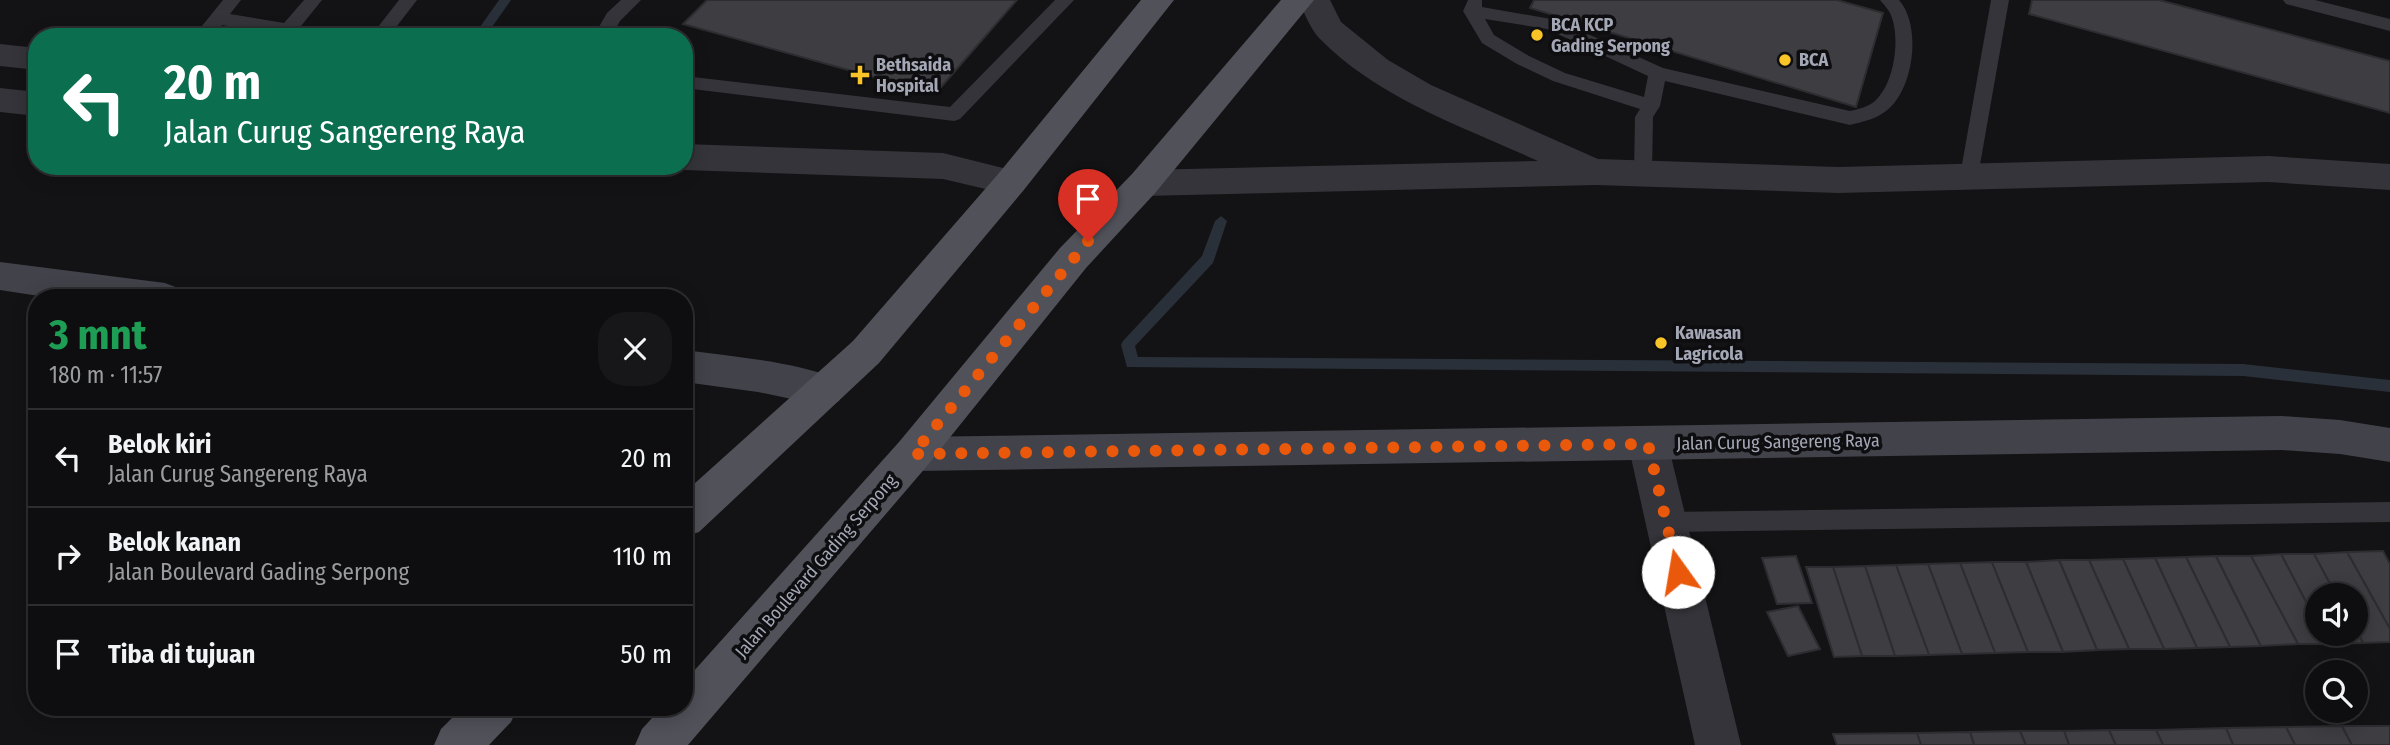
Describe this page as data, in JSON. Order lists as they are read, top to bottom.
{
  "streets": {
    "main road": ["Jalan Curug Sangereng Raya", "Jalan Boulevard Gading Serpong"]
  },
  "crossings": [
    ["Jalan Curug Sangereng Raya", "Jalan Boulevard Gading Serpong"]
  ],
  "places": {
    "other": ["BCA KCP Gading Serpong", "BCA", "Kawasan Lagricola"],
    "health": ["Bethsaida Hospital"]
  },
  "page": {
    "turn": ["20 m", "Jalan Curug Sangereng Raya"],
    "heading": ["3 mnt", "180 m · 11:57"],
    "list": [
      {
        "name": "Belok kiri",
        "note": "Jalan Curug Sangereng Raya",
        "value": "20 m"
      },
      {
        "name": "Belok kanan",
        "note": "Jalan Boulevard Gading Serpong",
        "value": "110 m"
      },
      {
        "name": "Tiba di tujuan",
        "value": "50 m"
      }
    ]
  }
}
